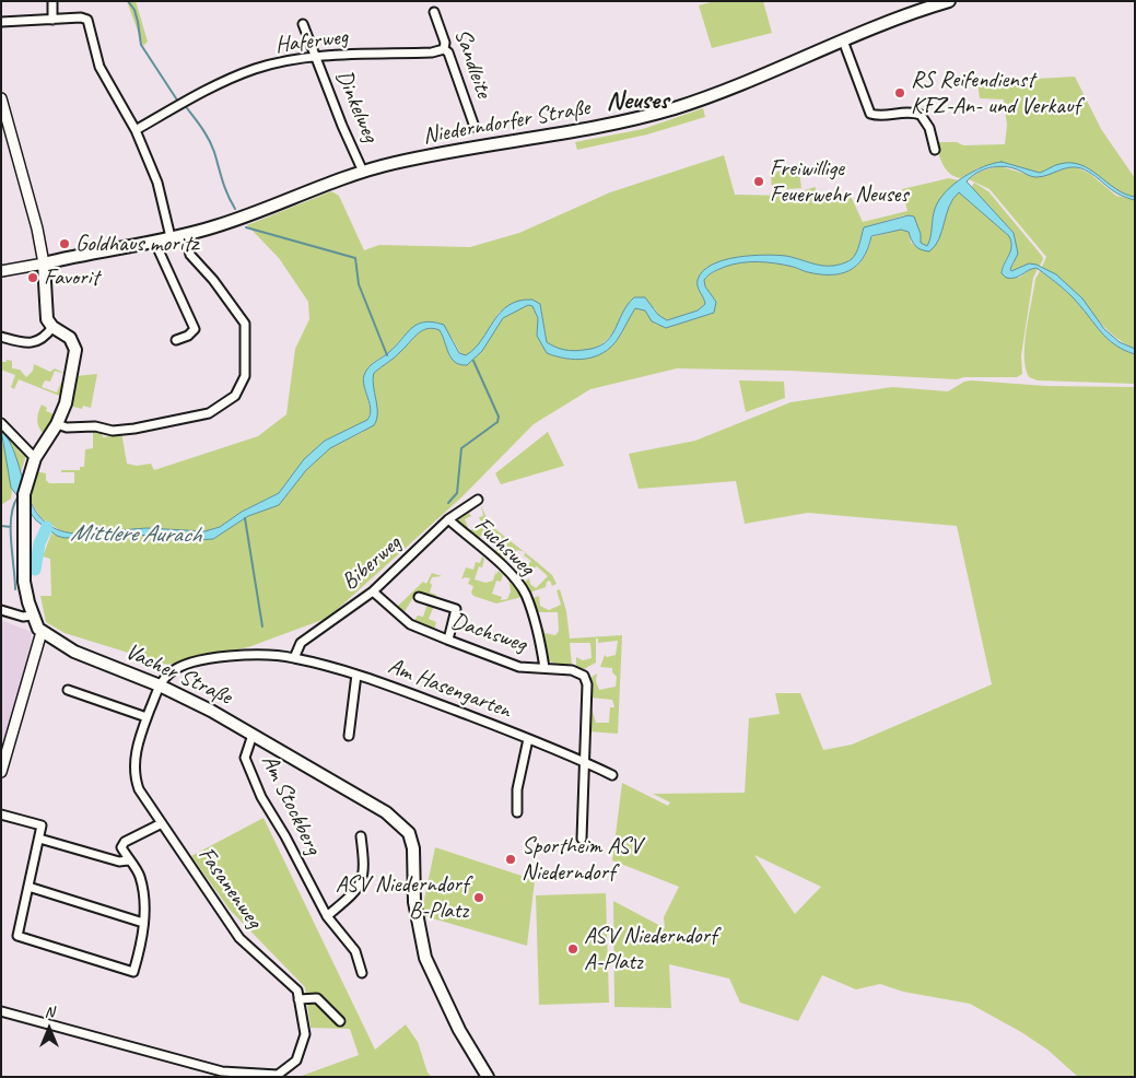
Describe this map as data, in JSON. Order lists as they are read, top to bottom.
{
  "streets": {
    "main road": ["Niederndorfer Straße", "Vacher Straße"],
    "street": [
      "Haferweg",
      "Sandleite",
      "Dinkelweg",
      "Fuchsweg",
      "Biberweg",
      "Dachsweg",
      "Am Hasengarten",
      "Am Stockberg",
      "Fasanenweg"
    ]
  },
  "crossings": [
    ["Haferweg", "Sandleite"],
    ["Haferweg", "Dinkelweg"],
    ["Dinkelweg", "Niederndorfer Straße"],
    ["Fuchsweg", "Biberweg"],
    ["Fuchsweg", "Dachsweg"],
    ["Biberweg", "Dachsweg"],
    ["Biberweg", "Am Hasengarten"],
    ["Dachsweg", "Am Hasengarten"],
    ["Vacher Straße", "Am Hasengarten"],
    ["Vacher Straße", "Am Stockberg"],
    ["Vacher Straße", "Fasanenweg"],
    ["Am Hasengarten", "Fasanenweg"]
  ],
  "districts": ["Neuses"],
  "water": ["Mittlere Aurach"],
  "places": [
    "RS Reifendienst KFZ-An- und Verkauf",
    "Freiwillige Feuerwehr Neuses",
    "Goldhaus moritz",
    "Favorit",
    "Sportheim ASV Niederndorf",
    "ASV Niederndorf B-Platz",
    "ASV Niederndorf A-Platz"
  ],
  "north": "top"
}
